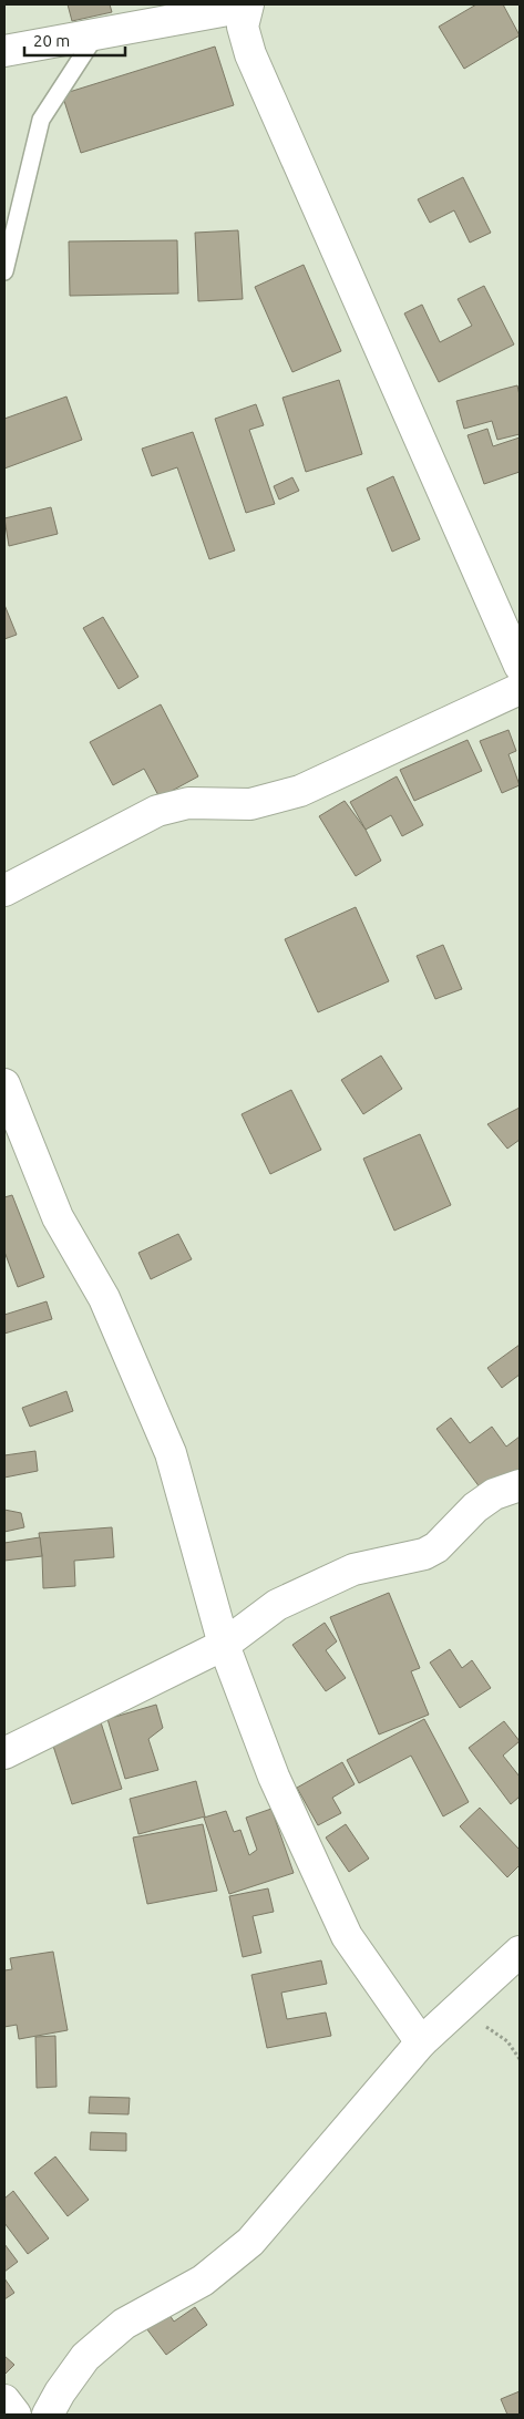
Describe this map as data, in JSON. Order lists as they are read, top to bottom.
{
  "scale_bar": "20 m"
}
